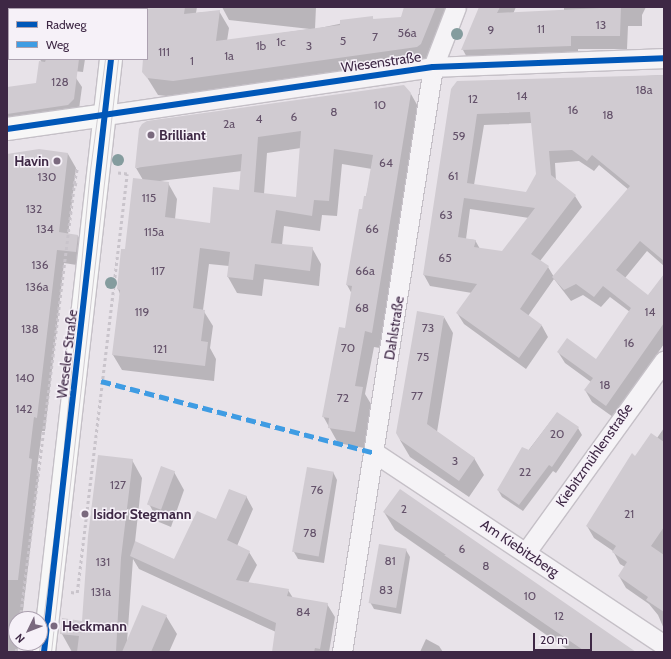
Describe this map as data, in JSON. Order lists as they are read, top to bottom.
{
  "streets": {
    "main road": ["Weseler Straße"],
    "street": [
      "Wiesenstraße",
      "Dahlstraße",
      "Kiebitzmühlenstraße",
      "Am Kiebitzberg"
    ]
  },
  "crossings": [
    ["Wiesenstraße", "Dahlstraße"],
    ["Wiesenstraße", "Weseler Straße"],
    ["Dahlstraße", "Am Kiebitzberg"],
    ["Kiebitzmühlenstraße", "Am Kiebitzberg"]
  ],
  "places": [
    "Brilliant",
    "Havin",
    "Isidor Stegmann",
    "Heckmann"
  ],
  "house_numbers": [
    "13",
    "11",
    "9",
    "56a",
    "7",
    "5",
    "1c",
    "1b",
    "3",
    "111",
    "1a",
    "1",
    "128",
    "18a",
    "14",
    "12",
    "10",
    "16",
    "8",
    "18",
    "6",
    "4",
    "2a",
    "59",
    "64",
    "61",
    "130",
    "115",
    "132",
    "63",
    "134",
    "66",
    "115a",
    "65",
    "136",
    "117",
    "66a",
    "136a",
    "68",
    "119",
    "14",
    "73",
    "138",
    "16",
    "70",
    "121",
    "75",
    "140",
    "18",
    "77",
    "72",
    "142",
    "20",
    "3",
    "22",
    "127",
    "76",
    "2",
    "21",
    "78",
    "6",
    "81",
    "131",
    "8",
    "83",
    "131a",
    "10",
    "84",
    "12"
  ],
  "legend": ["Radweg", "Weg"],
  "scale_bar": "20 m",
  "north": "bottom left"
}
